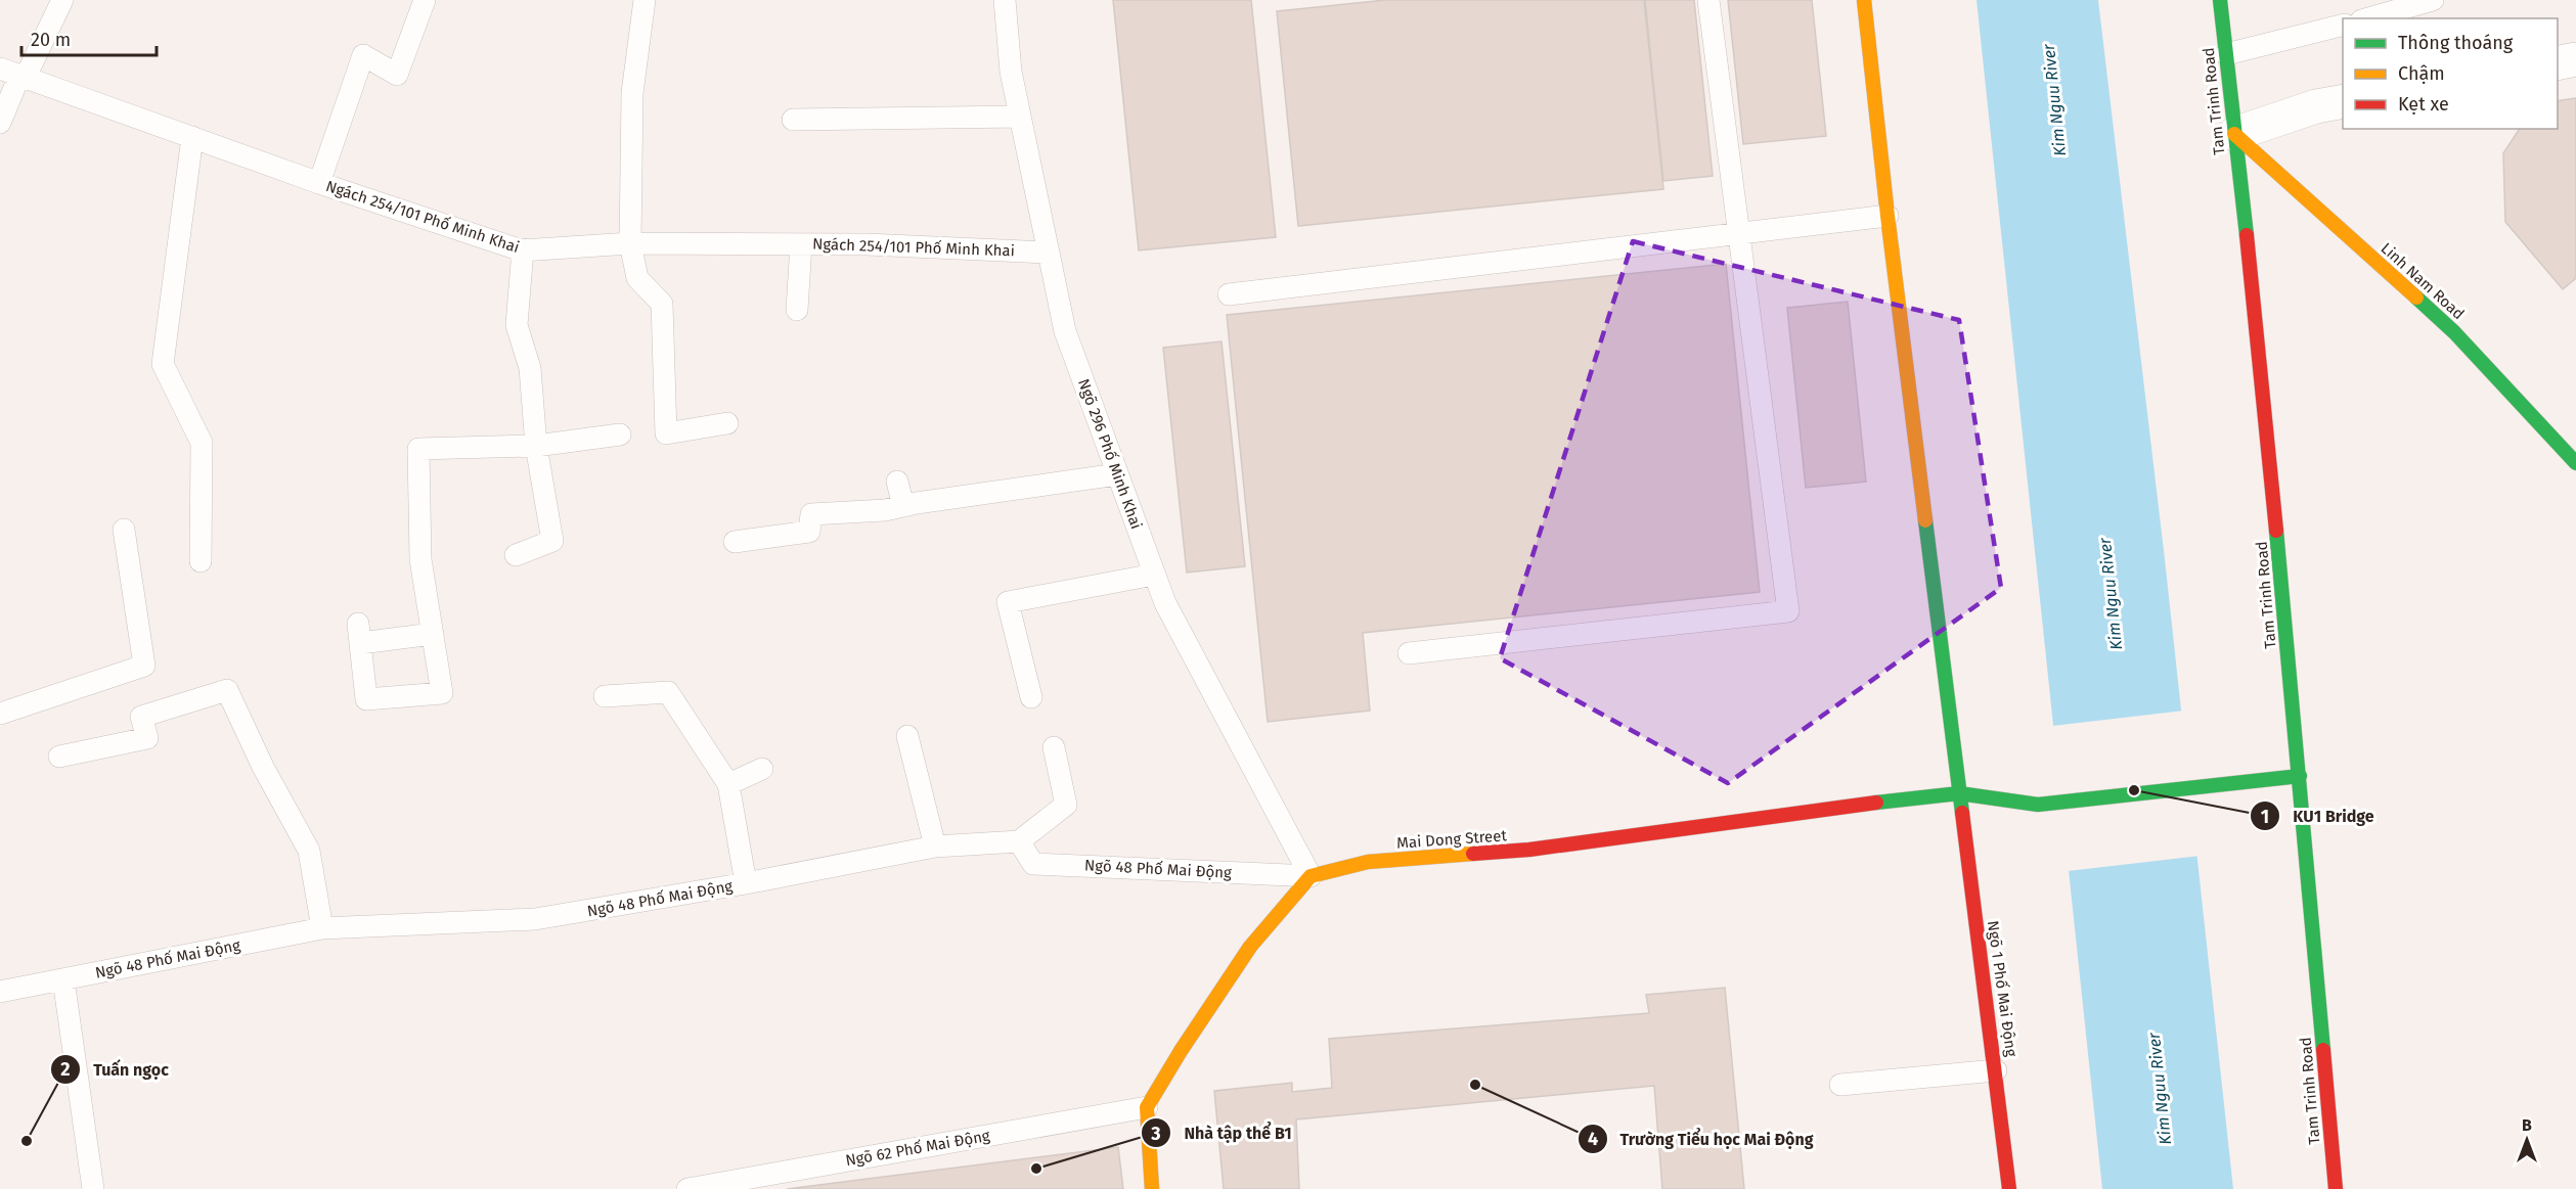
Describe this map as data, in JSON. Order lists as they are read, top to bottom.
{
  "streets": {
    "main road": [
      "Tam Trinh Road",
      "Linh Nam Road",
      "Mai Dong Street",
      "Ngõ 1 Phố Mai Động"
    ],
    "lane": [
      "Ngách 254/101 Phố Minh Khai",
      "Ngõ 296 Phố Minh Khai",
      "Ngõ 48 Phố Mai Động",
      "Ngõ 62 Phố Mai Động"
    ]
  },
  "crossings": [
    ["Tam Trinh Road", "Linh Nam Road"],
    ["Tam Trinh Road", "Mai Dong Street"],
    ["Ngách 254/101 Phố Minh Khai", "Ngõ 296 Phố Minh Khai"],
    ["Ngõ 296 Phố Minh Khai", "Mai Dong Street"],
    ["Ngõ 296 Phố Minh Khai", "Ngõ 48 Phố Mai Động"],
    ["Mai Dong Street", "Ngõ 48 Phố Mai Động"],
    ["Mai Dong Street", "Ngõ 1 Phố Mai Động"]
  ],
  "water": ["Kim Nguu River"],
  "places": [
    "KU1 Bridge",
    "Trường Tiểu học Mai Động",
    "Tuấn ngọc",
    "Nhà tập thể B1"
  ],
  "legend": ["Thông thoáng", "Chậm", "Kẹt xe"],
  "scale_bar": "20 m",
  "north": "top"
}
